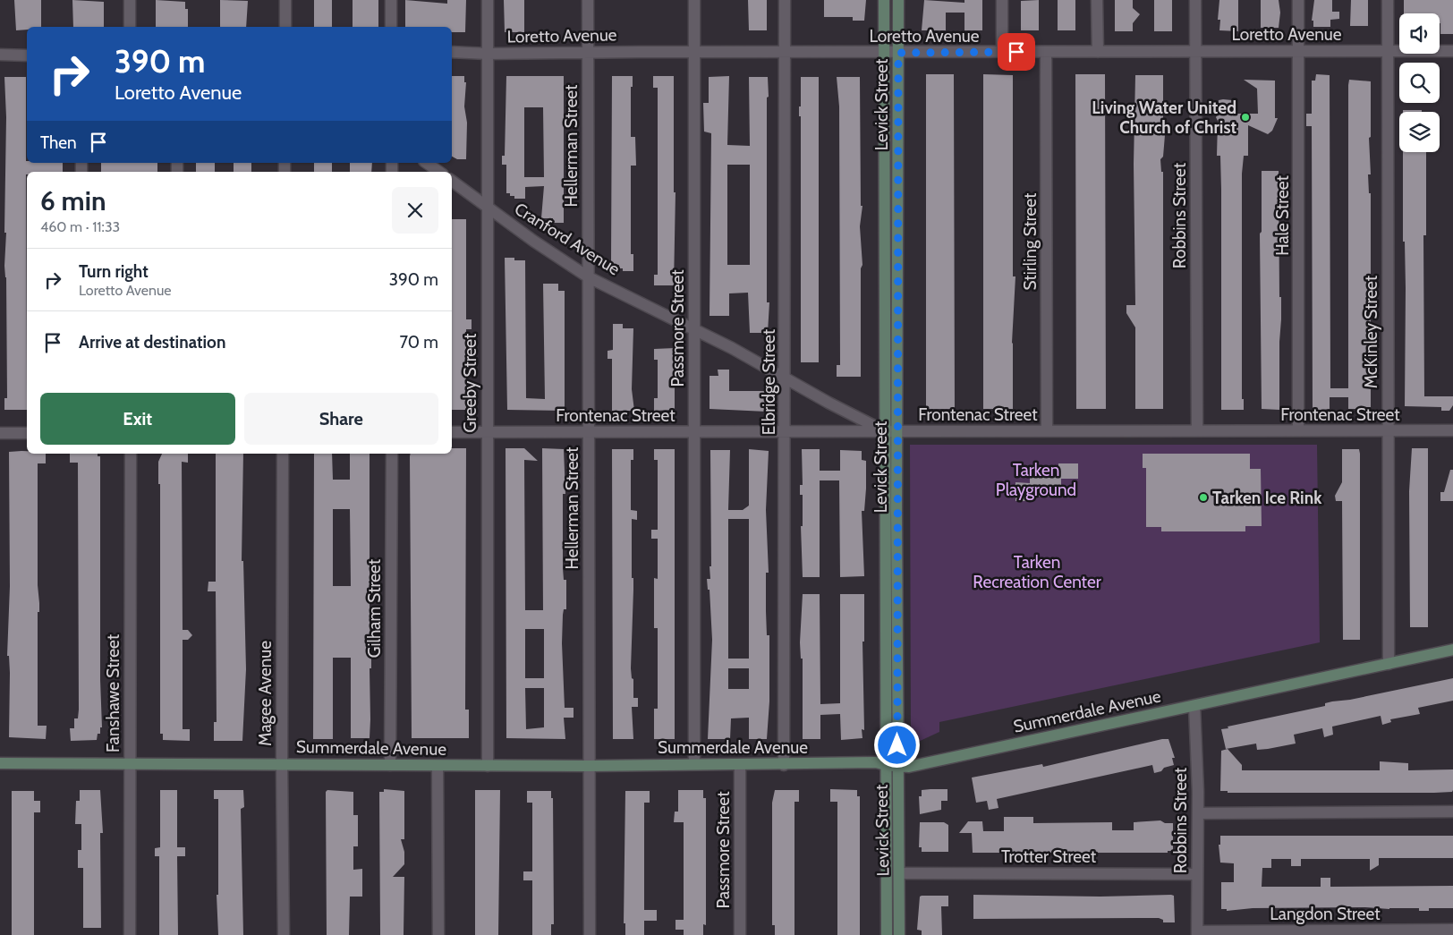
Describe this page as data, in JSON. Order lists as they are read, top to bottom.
{
  "streets": {
    "main road": ["Levick Street", "Summerdale Avenue"],
    "street": [
      "Loretto Avenue",
      "Hellerman Street",
      "Robbins Street",
      "Hale Street",
      "Cranford Avenue",
      "Stirling Street",
      "Passmore Street",
      "McKinley Street",
      "Elbridge Street",
      "Greeby Street",
      "Frontenac Street",
      "Gilham Street",
      "Fanshawe Street",
      "Magee Avenue",
      "Trotter Street",
      "Langdon Street"
    ]
  },
  "crossings": [
    ["Loretto Avenue", "Levick Street"],
    ["Loretto Avenue", "Hellerman Street"],
    ["Loretto Avenue", "Robbins Street"],
    ["Loretto Avenue", "Hale Street"],
    ["Loretto Avenue", "Stirling Street"],
    ["Loretto Avenue", "Passmore Street"],
    ["Loretto Avenue", "McKinley Street"],
    ["Loretto Avenue", "Elbridge Street"],
    ["Loretto Avenue", "Greeby Street"],
    ["Levick Street", "Cranford Avenue"],
    ["Levick Street", "Frontenac Street"],
    ["Levick Street", "Summerdale Avenue"],
    ["Levick Street", "Trotter Street"],
    ["Hellerman Street", "Cranford Avenue"],
    ["Hellerman Street", "Frontenac Street"],
    ["Hellerman Street", "Summerdale Avenue"],
    ["Robbins Street", "Frontenac Street"],
    ["Robbins Street", "Summerdale Avenue"],
    ["Robbins Street", "Trotter Street"],
    ["Robbins Street", "Langdon Street"],
    ["Hale Street", "Frontenac Street"],
    ["Cranford Avenue", "Passmore Street"],
    ["Cranford Avenue", "Elbridge Street"],
    ["Cranford Avenue", "Greeby Street"],
    ["Cranford Avenue", "Frontenac Street"],
    ["Stirling Street", "Frontenac Street"],
    ["Passmore Street", "Frontenac Street"],
    ["Passmore Street", "Summerdale Avenue"],
    ["McKinley Street", "Frontenac Street"],
    ["McKinley Street", "Summerdale Avenue"],
    ["Elbridge Street", "Frontenac Street"],
    ["Elbridge Street", "Summerdale Avenue"],
    ["Greeby Street", "Frontenac Street"],
    ["Greeby Street", "Summerdale Avenue"],
    ["Gilham Street", "Summerdale Avenue"],
    ["Fanshawe Street", "Summerdale Avenue"],
    ["Magee Avenue", "Summerdale Avenue"]
  ],
  "parks": ["Tarken Playground", "Tarken Recreation Center"],
  "places": ["Living Water United Church of Christ", "Tarken Ice Rink"],
  "page": {
    "turn": ["390 m", "Loretto Avenue"],
    "then": "Then",
    "heading": ["6 min", "460 m · 11:33"],
    "list": [
      {
        "name": "Turn right",
        "note": "Loretto Avenue",
        "value": "390 m"
      },
      {
        "name": "Arrive at destination",
        "value": "70 m"
      }
    ],
    "buttons": ["Exit", "Share"]
  }
}
